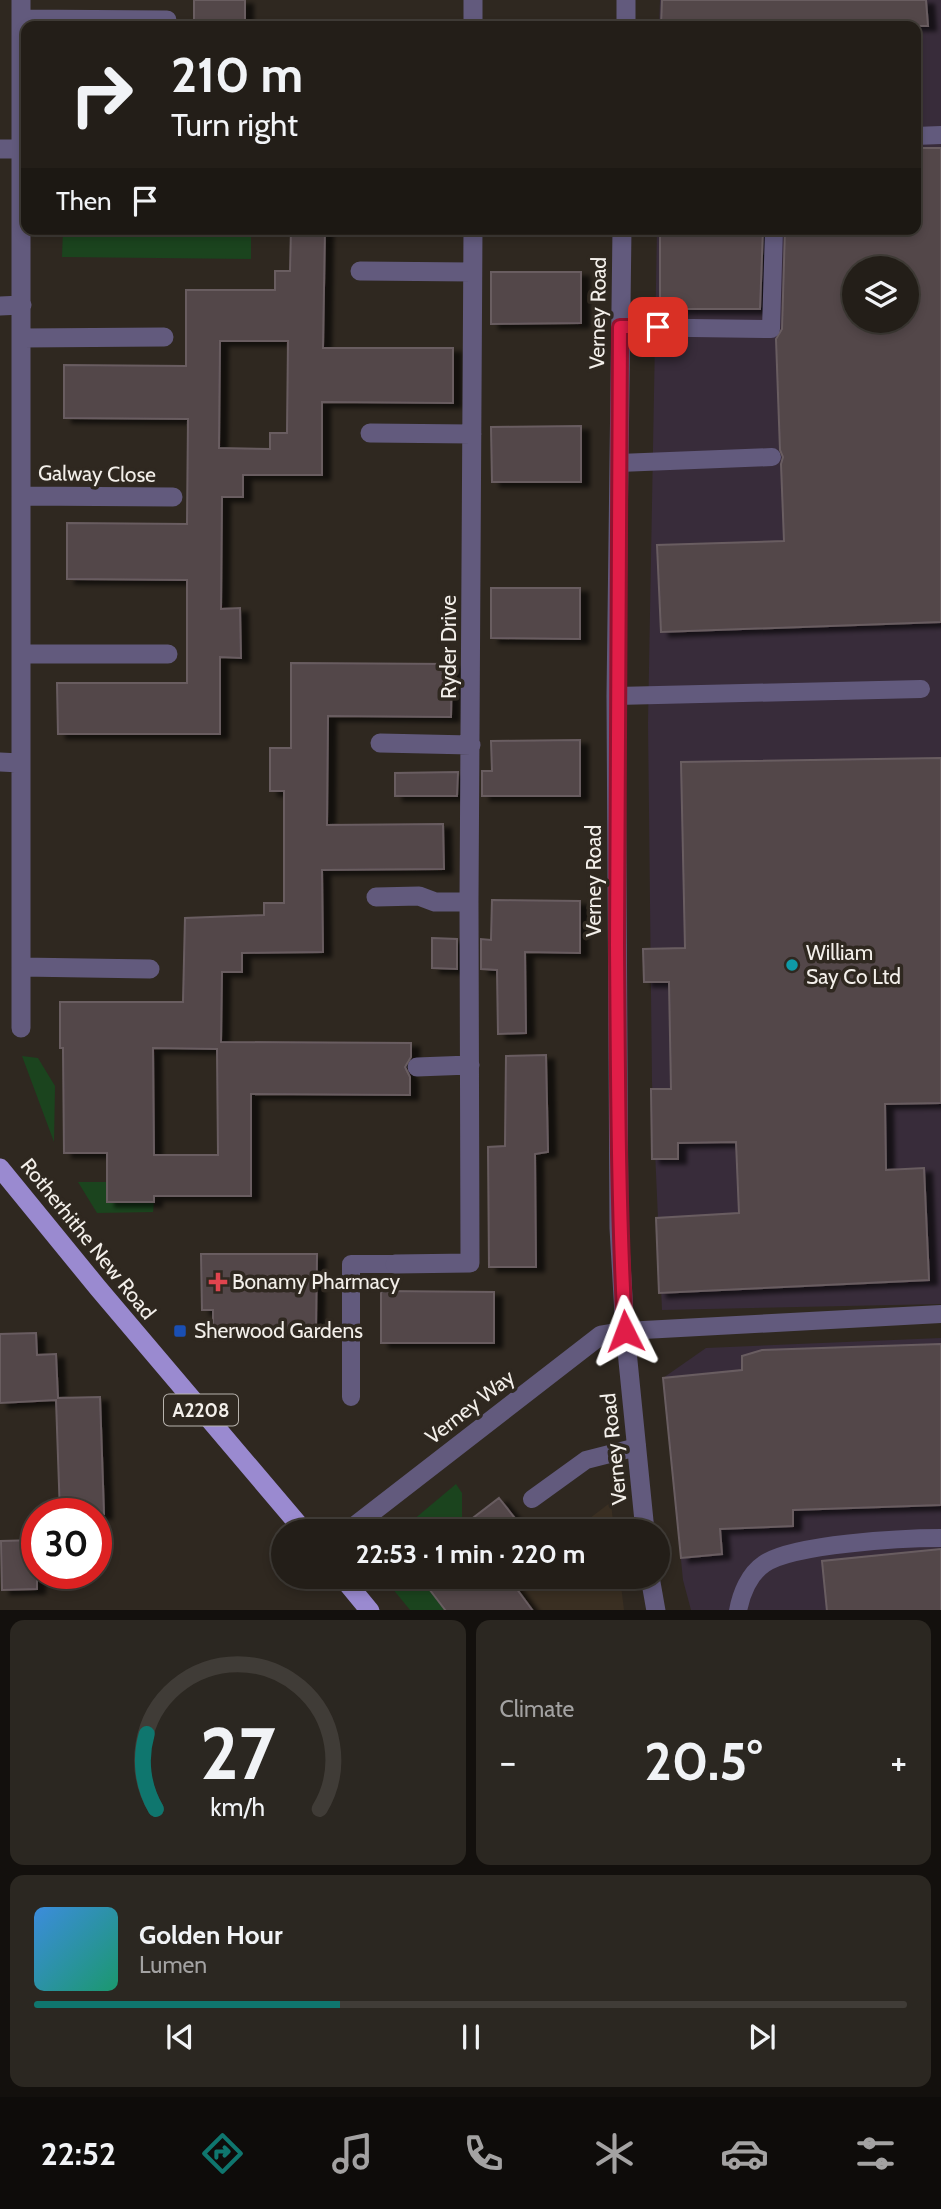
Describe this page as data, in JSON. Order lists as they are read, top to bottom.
{
  "streets": {
    "main road": ["Rotherhithe New Road", "A2208"],
    "street": [
      "Verney Road",
      "Galway Close",
      "Ryder Drive",
      "Verney Way"
    ]
  },
  "crossings": [
    ["Verney Road", "Verney Way"]
  ],
  "places": {
    "other": ["William Say Co Ltd"],
    "health": ["Bonamy Pharmacy"],
    "transit": ["Sherwood Gardens"]
  },
  "page": {
    "turn": ["210 m", "Turn right"],
    "then": "Then",
    "limit": "30",
    "trip": "22:53 · 1 min · 220 m",
    "tile": "Climate",
    "heat": ["−", "20.5°", "+"],
    "song": ["Golden Hour", "Lumen"],
    "tabs": "22:52",
    "gauge": ["27", "km/h"]
  }
}
